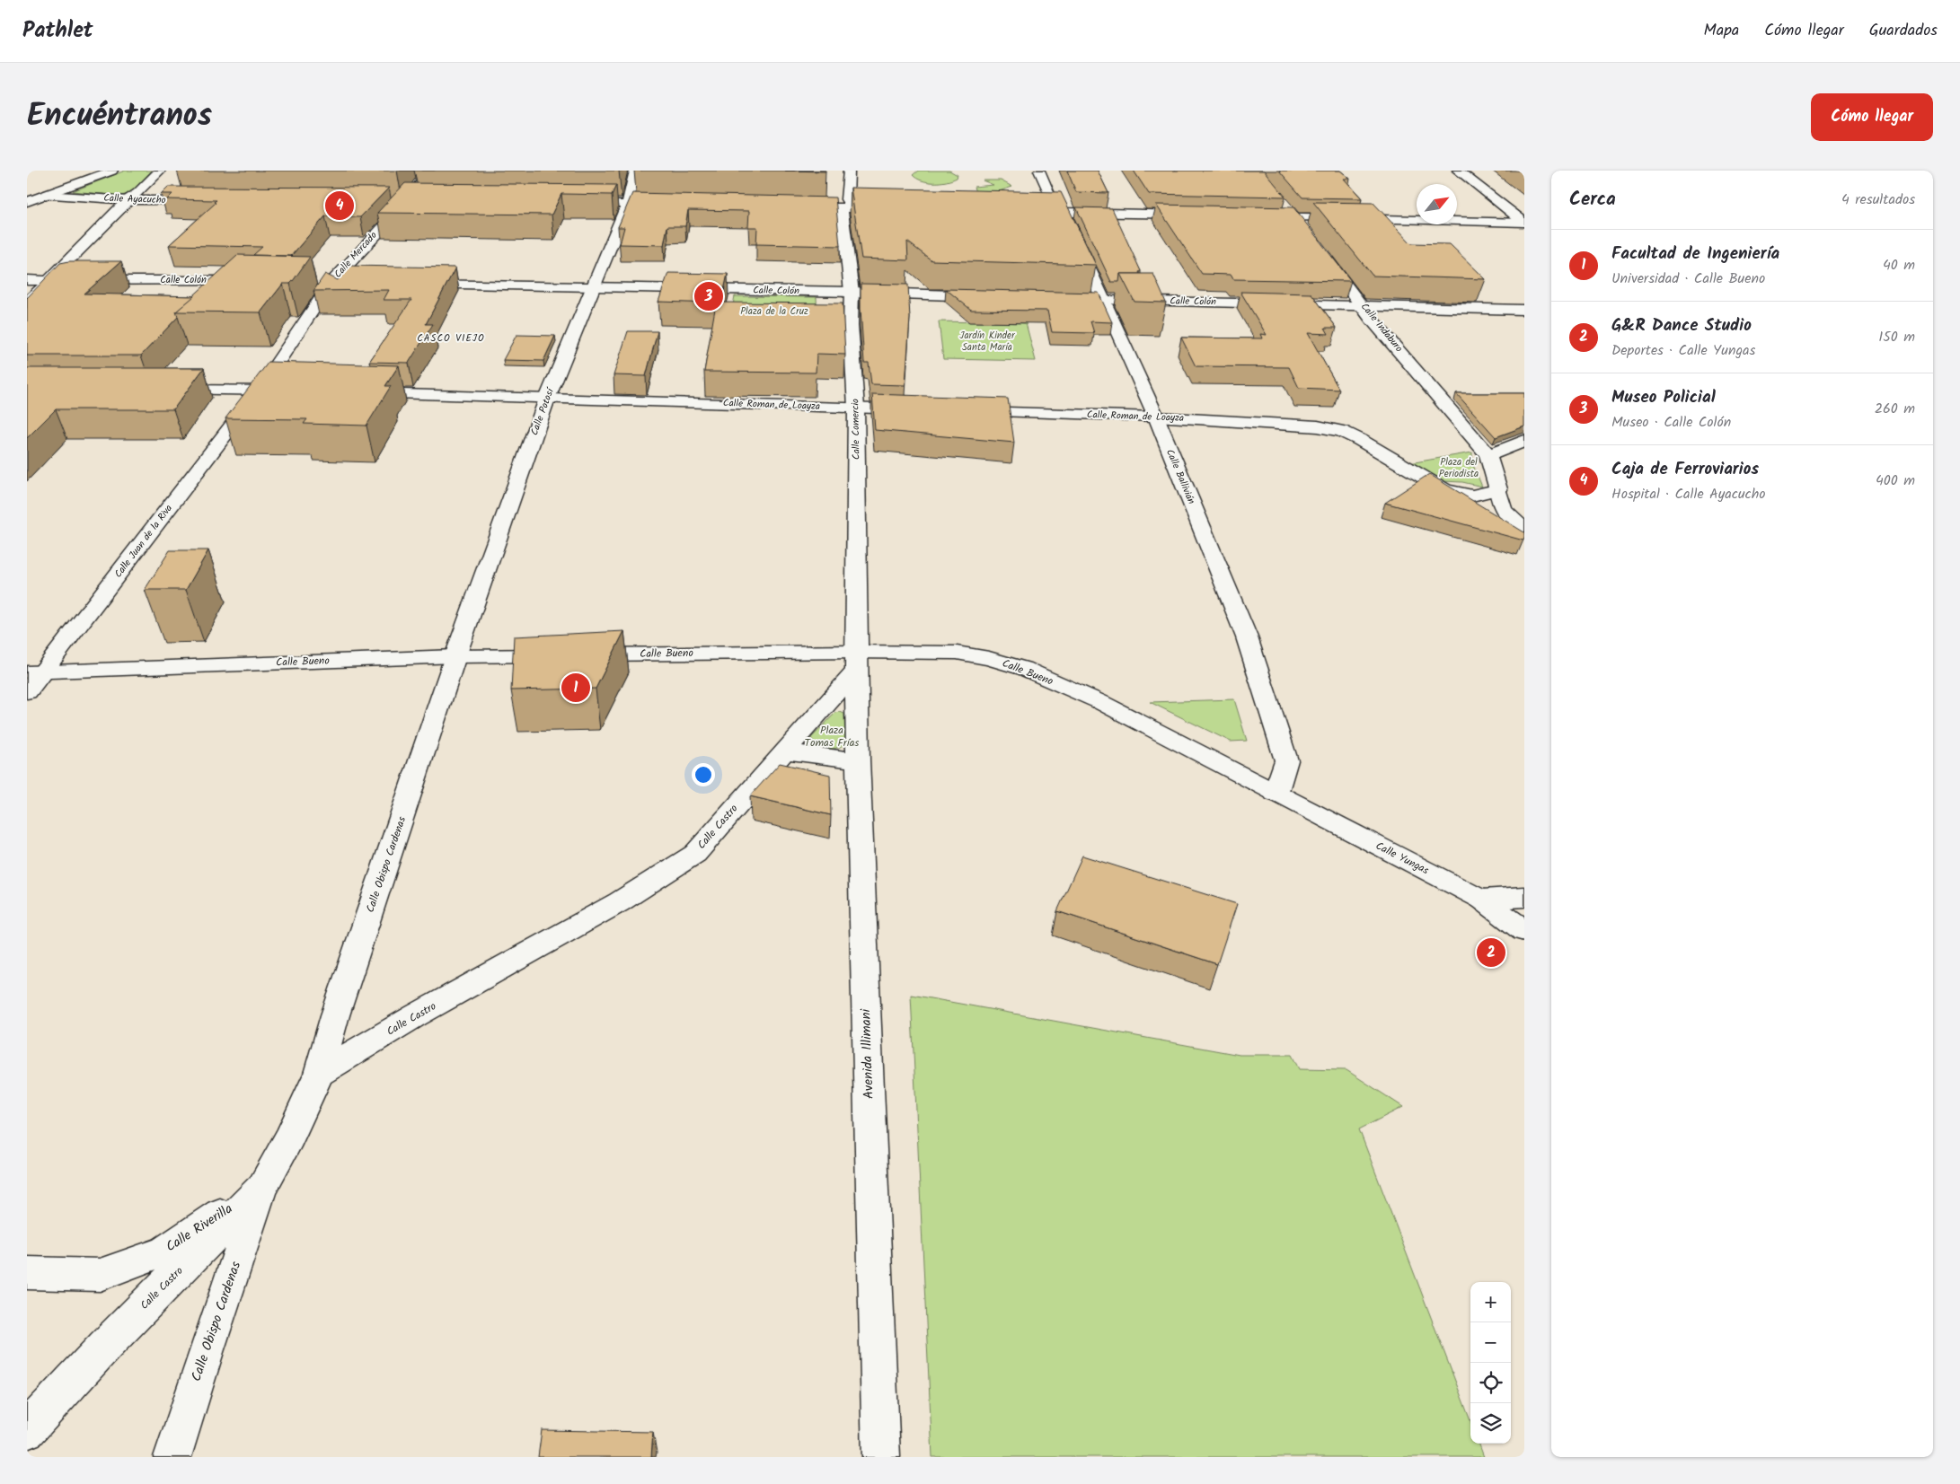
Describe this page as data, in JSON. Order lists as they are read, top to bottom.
{
  "streets": {
    "street": [
      "Calle Ayacucho",
      "Calle Mercado",
      "Calle Colón",
      "Calle Indaburo",
      "Calle Roman de Loayza",
      "Calle Potosí",
      "Calle Comercio",
      "Calle Ballivián",
      "Calle Juan de la Riva",
      "Calle Bueno",
      "Calle Castro",
      "Calle Yungas",
      "Calle Obispo Cardenas",
      "Avenida Illimani",
      "Calle Riverilla"
    ]
  },
  "crossings": [
    ["Calle Mercado", "Calle Juan de la Riva"],
    ["Calle Colón", "Calle Indaburo"],
    ["Calle Colón", "Calle Potosí"],
    ["Calle Colón", "Calle Comercio"],
    ["Calle Colón", "Calle Ballivián"],
    ["Calle Indaburo", "Calle Roman de Loayza"],
    ["Calle Roman de Loayza", "Calle Potosí"],
    ["Calle Roman de Loayza", "Calle Comercio"],
    ["Calle Roman de Loayza", "Calle Ballivián"],
    ["Calle Potosí", "Calle Bueno"],
    ["Calle Potosí", "Calle Obispo Cardenas"],
    ["Calle Comercio", "Calle Bueno"],
    ["Calle Comercio", "Calle Castro"],
    ["Calle Comercio", "Avenida Illimani"],
    ["Calle Ballivián", "Calle Bueno"],
    ["Calle Ballivián", "Calle Yungas"],
    ["Calle Juan de la Riva", "Calle Bueno"],
    ["Calle Bueno", "Calle Castro"],
    ["Calle Bueno", "Calle Yungas"],
    ["Calle Bueno", "Calle Obispo Cardenas"],
    ["Calle Bueno", "Avenida Illimani"],
    ["Calle Castro", "Calle Obispo Cardenas"],
    ["Calle Castro", "Avenida Illimani"],
    ["Calle Castro", "Calle Riverilla"],
    ["Calle Obispo Cardenas", "Calle Riverilla"]
  ],
  "districts": ["CASCO VIEJO"],
  "parks": [
    "Plaza de la Cruz",
    "Jardín Kinder Santa María",
    "Plaza del Periodista",
    "Plaza Tomas Frías"
  ],
  "north": "top right",
  "page": {
    "header": "Pathlet",
    "nav": ["Mapa", "Cómo llegar", "Guardados"],
    "title": "Encuéntranos",
    "buttons": "Cómo llegar",
    "heading": ["Cerca", "4 resultados"],
    "pins": [
      "4",
      "3",
      "1",
      "2"
    ],
    "list": [
      {
        "mark": "1",
        "name": "Facultad de Ingeniería",
        "note": "Universidad · Calle Bueno",
        "value": "40 m"
      },
      {
        "mark": "2",
        "name": "G&R Dance Studio",
        "note": "Deportes · Calle Yungas",
        "value": "150 m"
      },
      {
        "mark": "3",
        "name": "Museo Policial",
        "note": "Museo · Calle Colón",
        "value": "260 m"
      },
      {
        "mark": "4",
        "name": "Caja de Ferroviarios",
        "note": "Hospital · Calle Ayacucho",
        "value": "400 m"
      }
    ],
    "map_buttons": ["+", "−"]
  }
}
